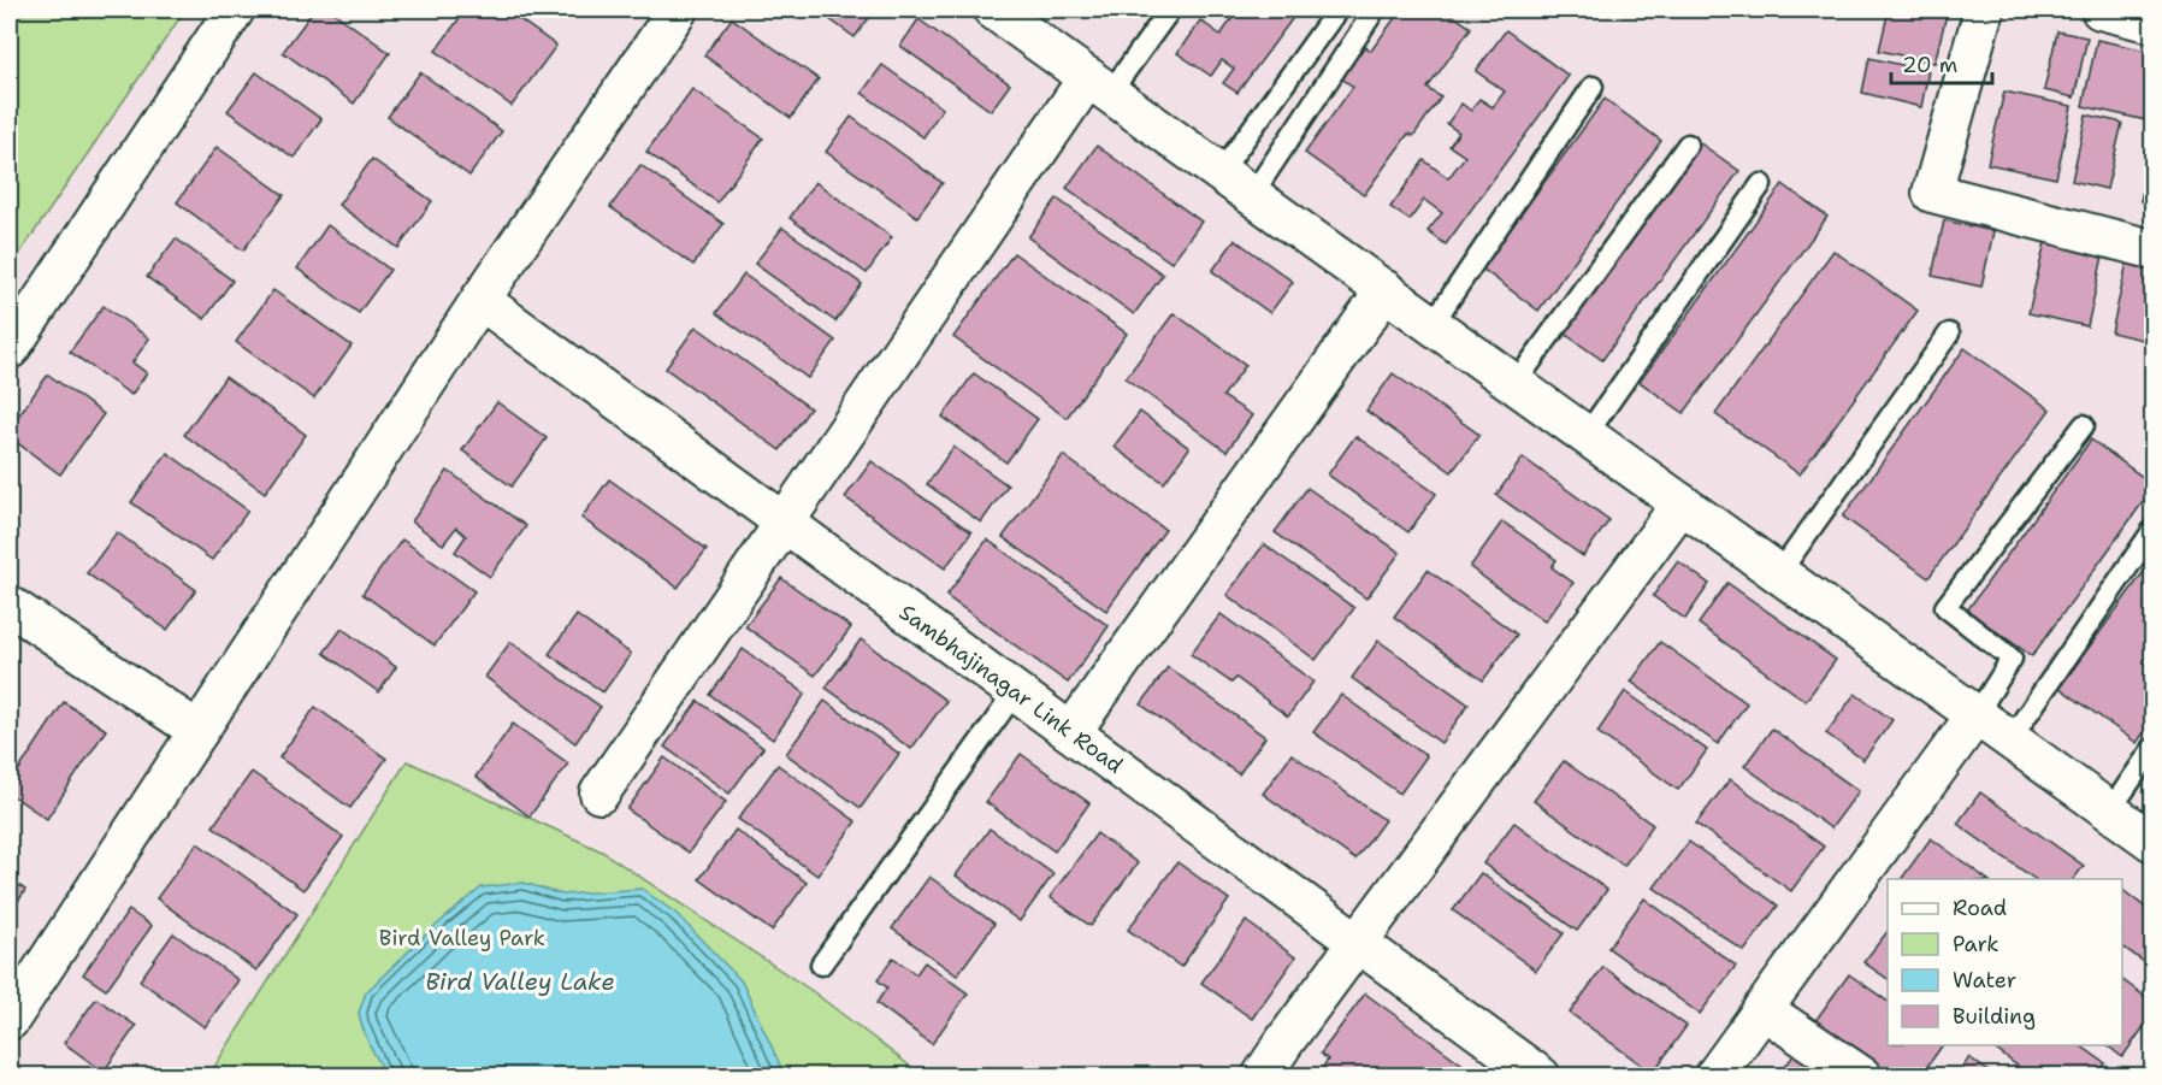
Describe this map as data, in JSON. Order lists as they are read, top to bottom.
{
  "streets": {
    "street": ["Sambhajinagar Link Road"]
  },
  "water": ["Bird Valley Lake"],
  "parks": ["Bird Valley Park"],
  "legend": [
    "Road",
    "Park",
    "Water",
    "Building"
  ],
  "scale_bar": "20 m"
}
